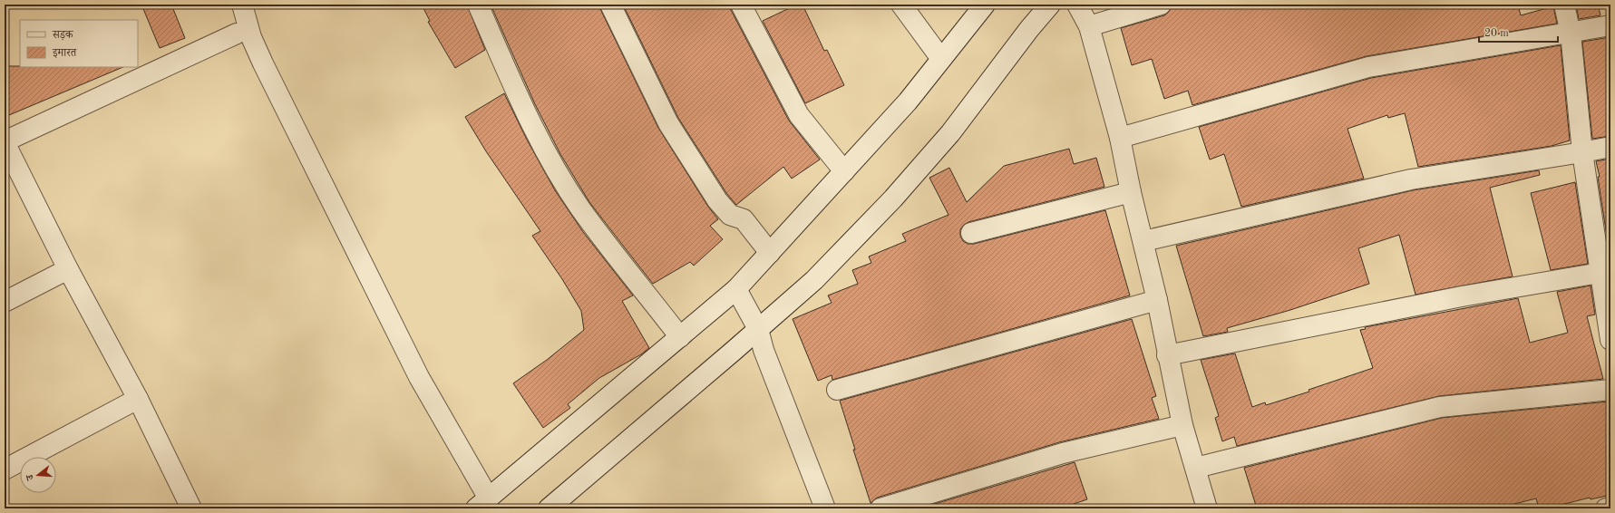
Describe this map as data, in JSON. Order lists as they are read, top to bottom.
{
  "legend": ["सड़क", "इमारत"],
  "scale_bar": "20 m",
  "north": "left"
}
